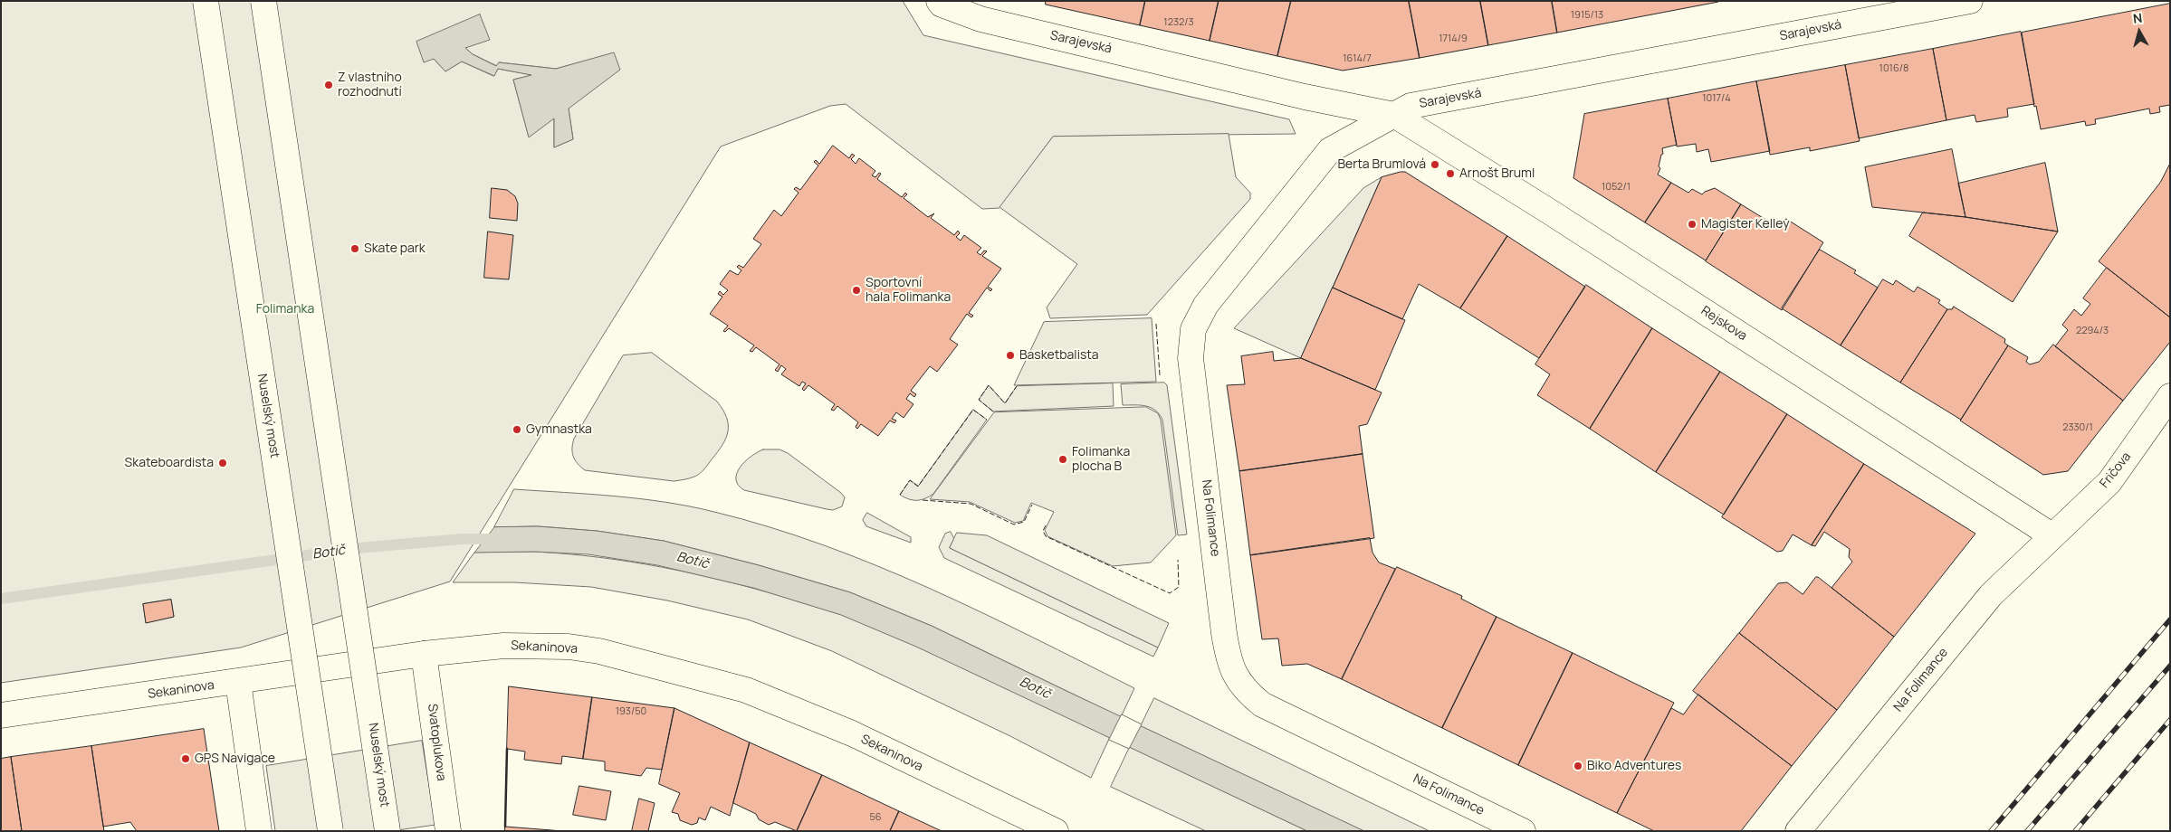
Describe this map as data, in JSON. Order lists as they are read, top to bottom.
{
  "streets": {
    "street": [
      "Sarajevská",
      "Rejskova",
      "Nuselský most",
      "Fričova",
      "Na Folimance",
      "Sekaninova",
      "Svatoplukova"
    ]
  },
  "crossings": [
    ["Sarajevská", "Rejskova"],
    ["Sarajevská", "Na Folimance"],
    ["Rejskova", "Fričova"],
    ["Rejskova", "Na Folimance"],
    ["Fričova", "Na Folimance"],
    ["Sekaninova", "Svatoplukova"]
  ],
  "water": ["Botič"],
  "parks": ["Folimanka"],
  "places": [
    "Z vlastního rozhodnutí",
    "Berta Brumlová",
    "Arnošt Bruml",
    "Magister Kelley",
    "Skate park",
    "Sportovní hala Folimanka",
    "Basketbalista",
    "Gymnastka",
    "Folimanka plocha B",
    "Skateboardista",
    "GPS Navigace",
    "Biko Adventures"
  ],
  "house_numbers": [
    "1915/13",
    "1232/3",
    "1714/9",
    "1614/7",
    "1016/8",
    "1017/4",
    "1052/1",
    "2294/3",
    "2330/1",
    "193/50",
    "56"
  ],
  "north": "top"
}
